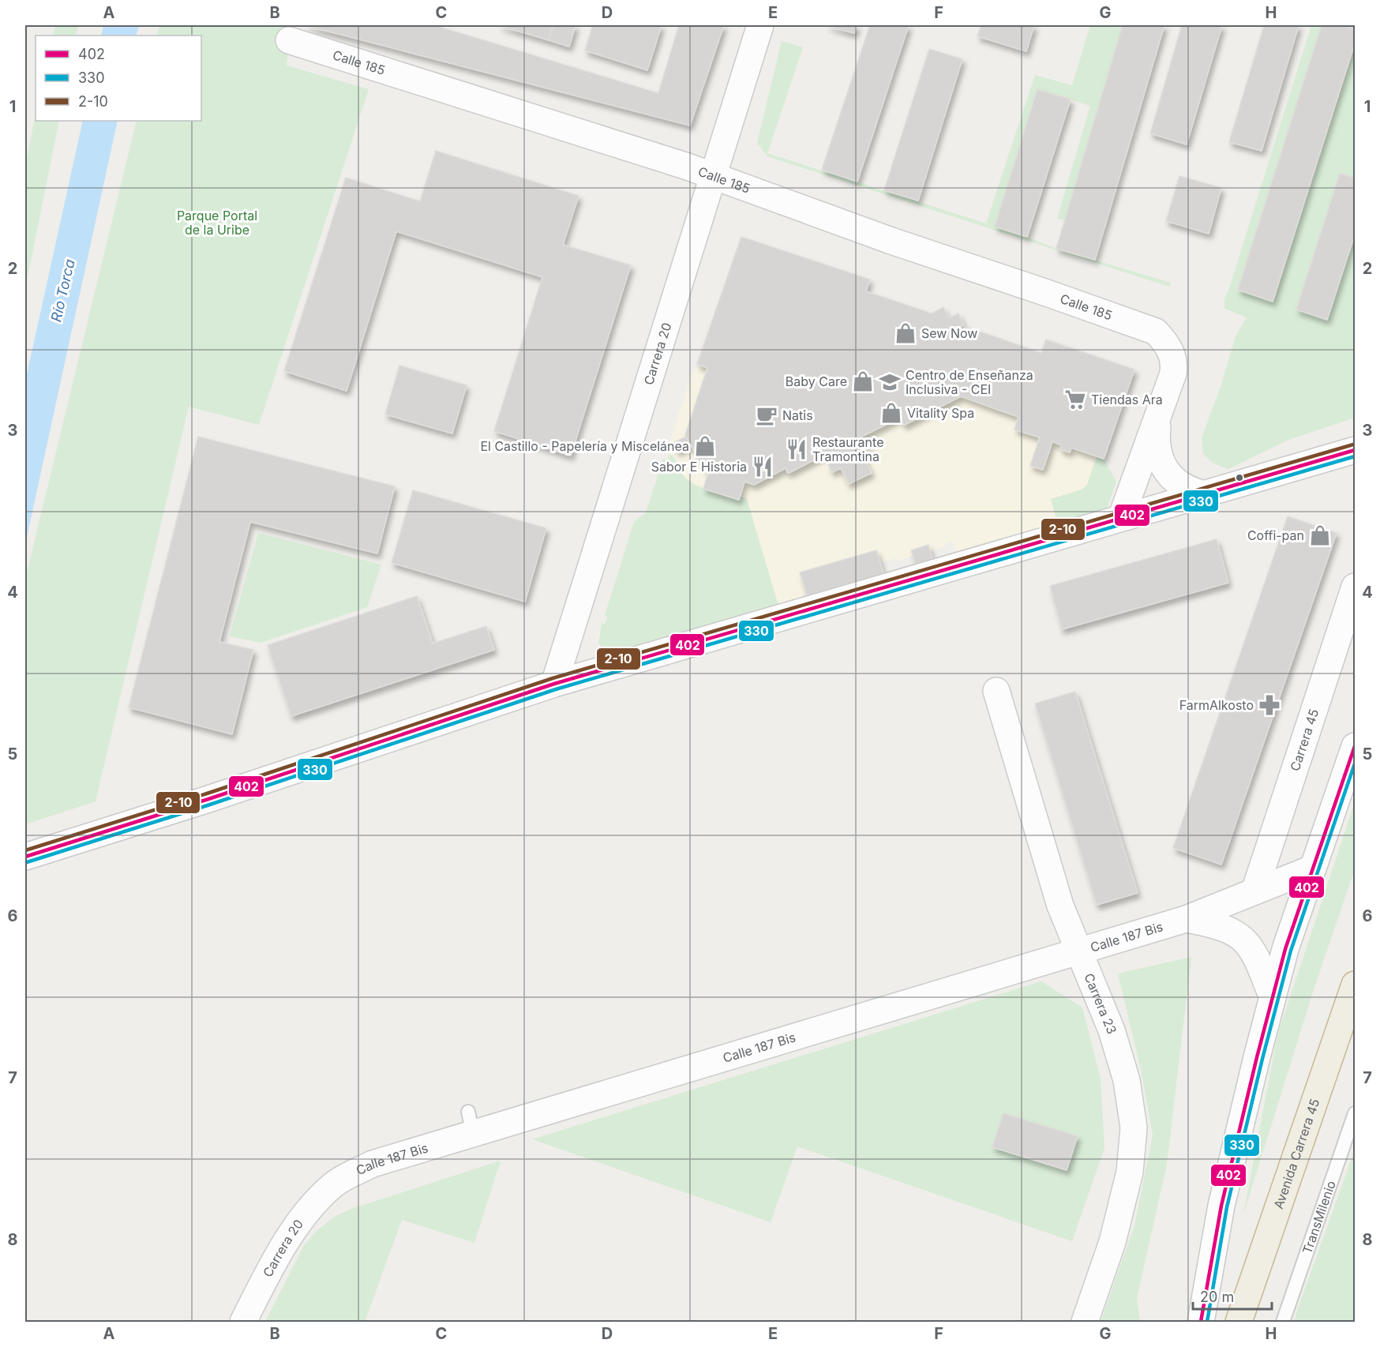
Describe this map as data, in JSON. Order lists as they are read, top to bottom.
{
  "streets": {
    "highway": ["Avenida Carrera 45"],
    "street": [
      "Calle 185",
      "Carrera 20",
      "Carrera 45",
      "Calle 187 Bis",
      "Carrera 23"
    ],
    "lane": ["TransMilenio"]
  },
  "crossings": [
    ["Calle 185", "Carrera 20"],
    ["Carrera 20", "Calle 187 Bis"],
    ["Carrera 45", "Calle 187 Bis"],
    ["Calle 187 Bis", "Carrera 23"]
  ],
  "water": ["Río Torca"],
  "parks": ["Parque Portal de la Uribe"],
  "places": {
    "shop": [
      "Sew Now",
      "Baby Care",
      "Vitality Spa",
      "El Castillo - Papelería y Miscelánea",
      "Coffi-pan"
    ],
    "school or university": ["Centro de Enseñanza Inclusiva - CEI"],
    "supermarket": ["Tiendas Ara"],
    "cafe": ["Natis"],
    "restaurant": ["Restaurante Tramontina", "Sabor E Historia"],
    "pharmacy": ["FarmAlkosto"]
  },
  "lines": ["transit line 2-10", "transit line 402", "transit line 330"],
  "legend": ["402", "330", "2-10"],
  "scale_bar": "20 m",
  "grid": {
    "columns": [
      "A",
      "B",
      "C",
      "D",
      "E",
      "F",
      "G",
      "H"
    ],
    "rows": [
      "1",
      "2",
      "3",
      "4",
      "5",
      "6",
      "7",
      "8"
    ]
  }
}
